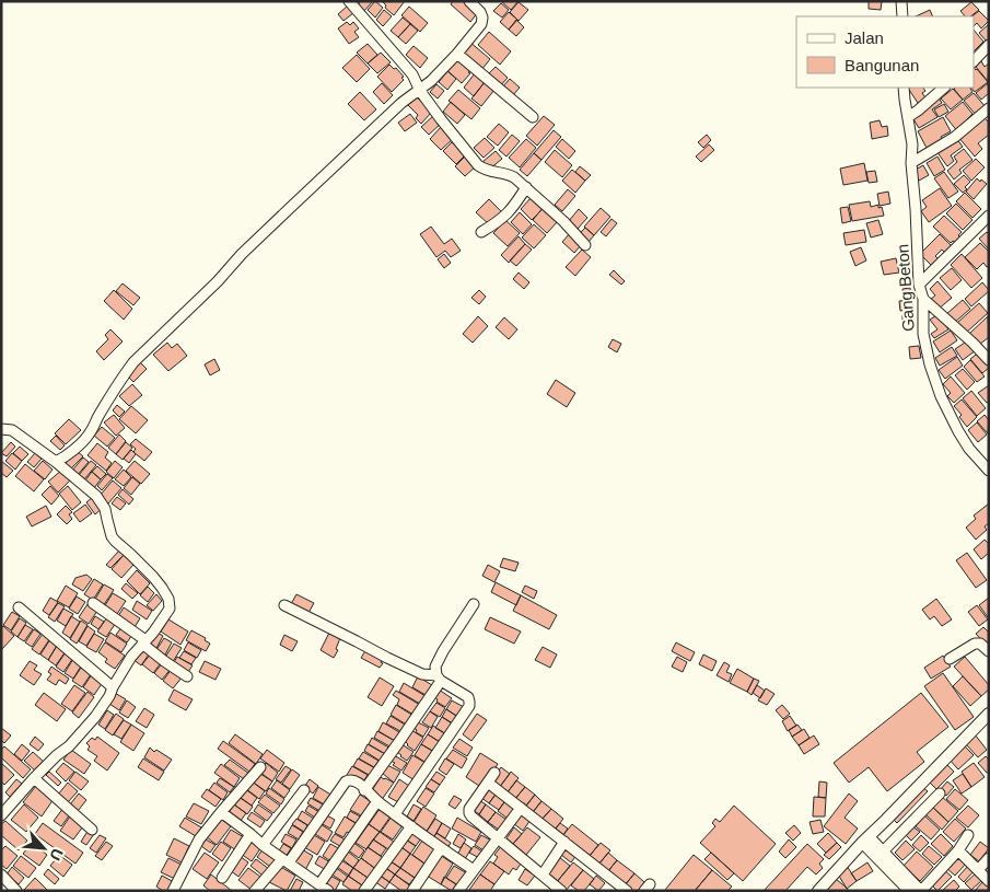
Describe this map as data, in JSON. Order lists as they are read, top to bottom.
{
  "streets": {
    "street": ["Gang Beton"]
  },
  "legend": ["Jalan", "Bangunan"],
  "north": "bottom right"
}
